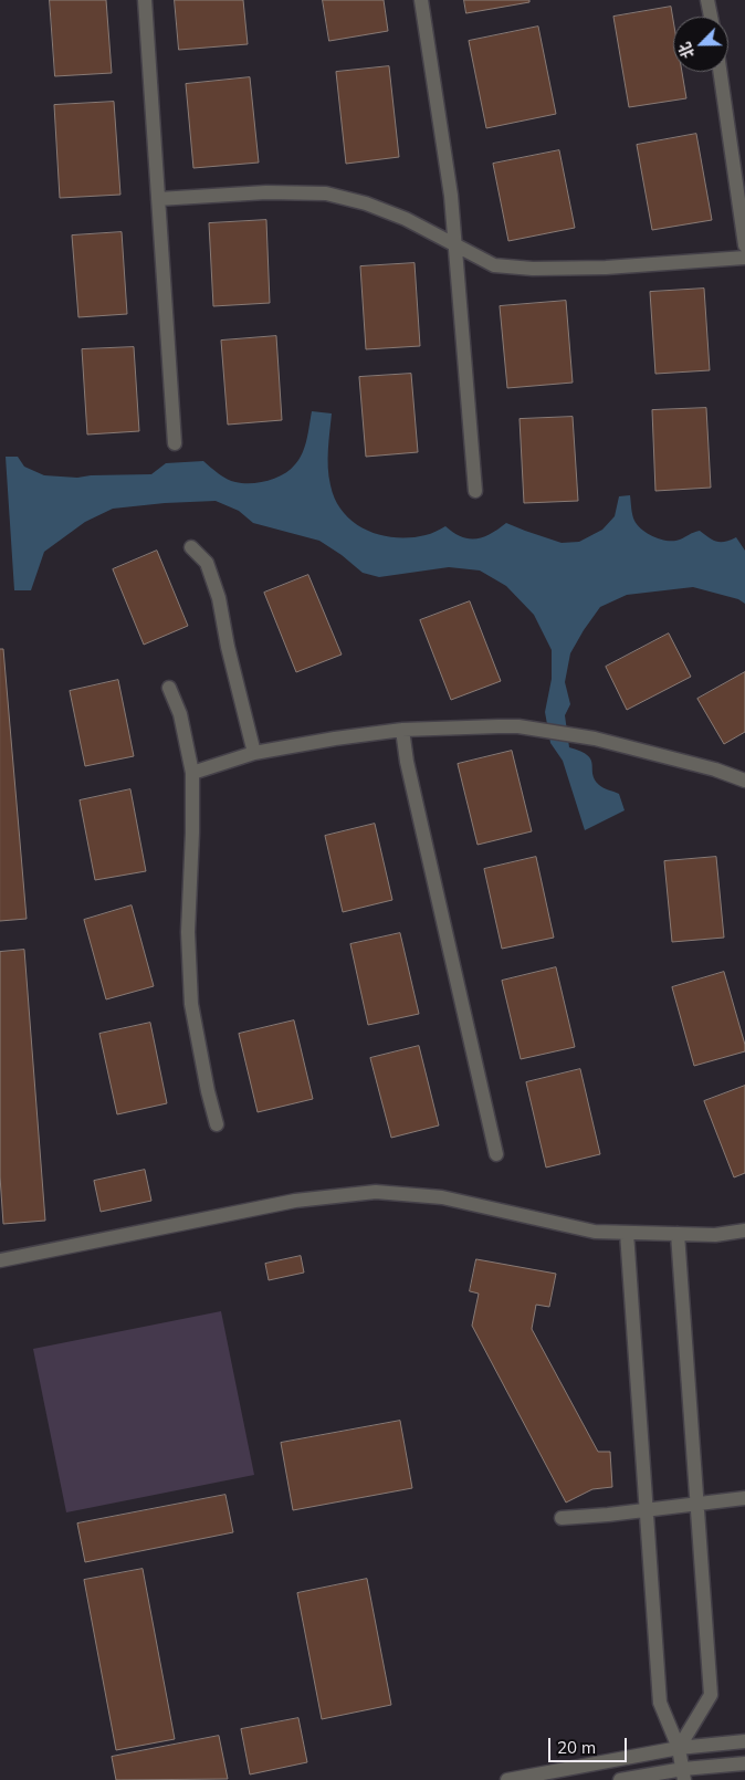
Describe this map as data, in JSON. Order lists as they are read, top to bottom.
{
  "scale_bar": "20 m",
  "north": "bottom left"
}
